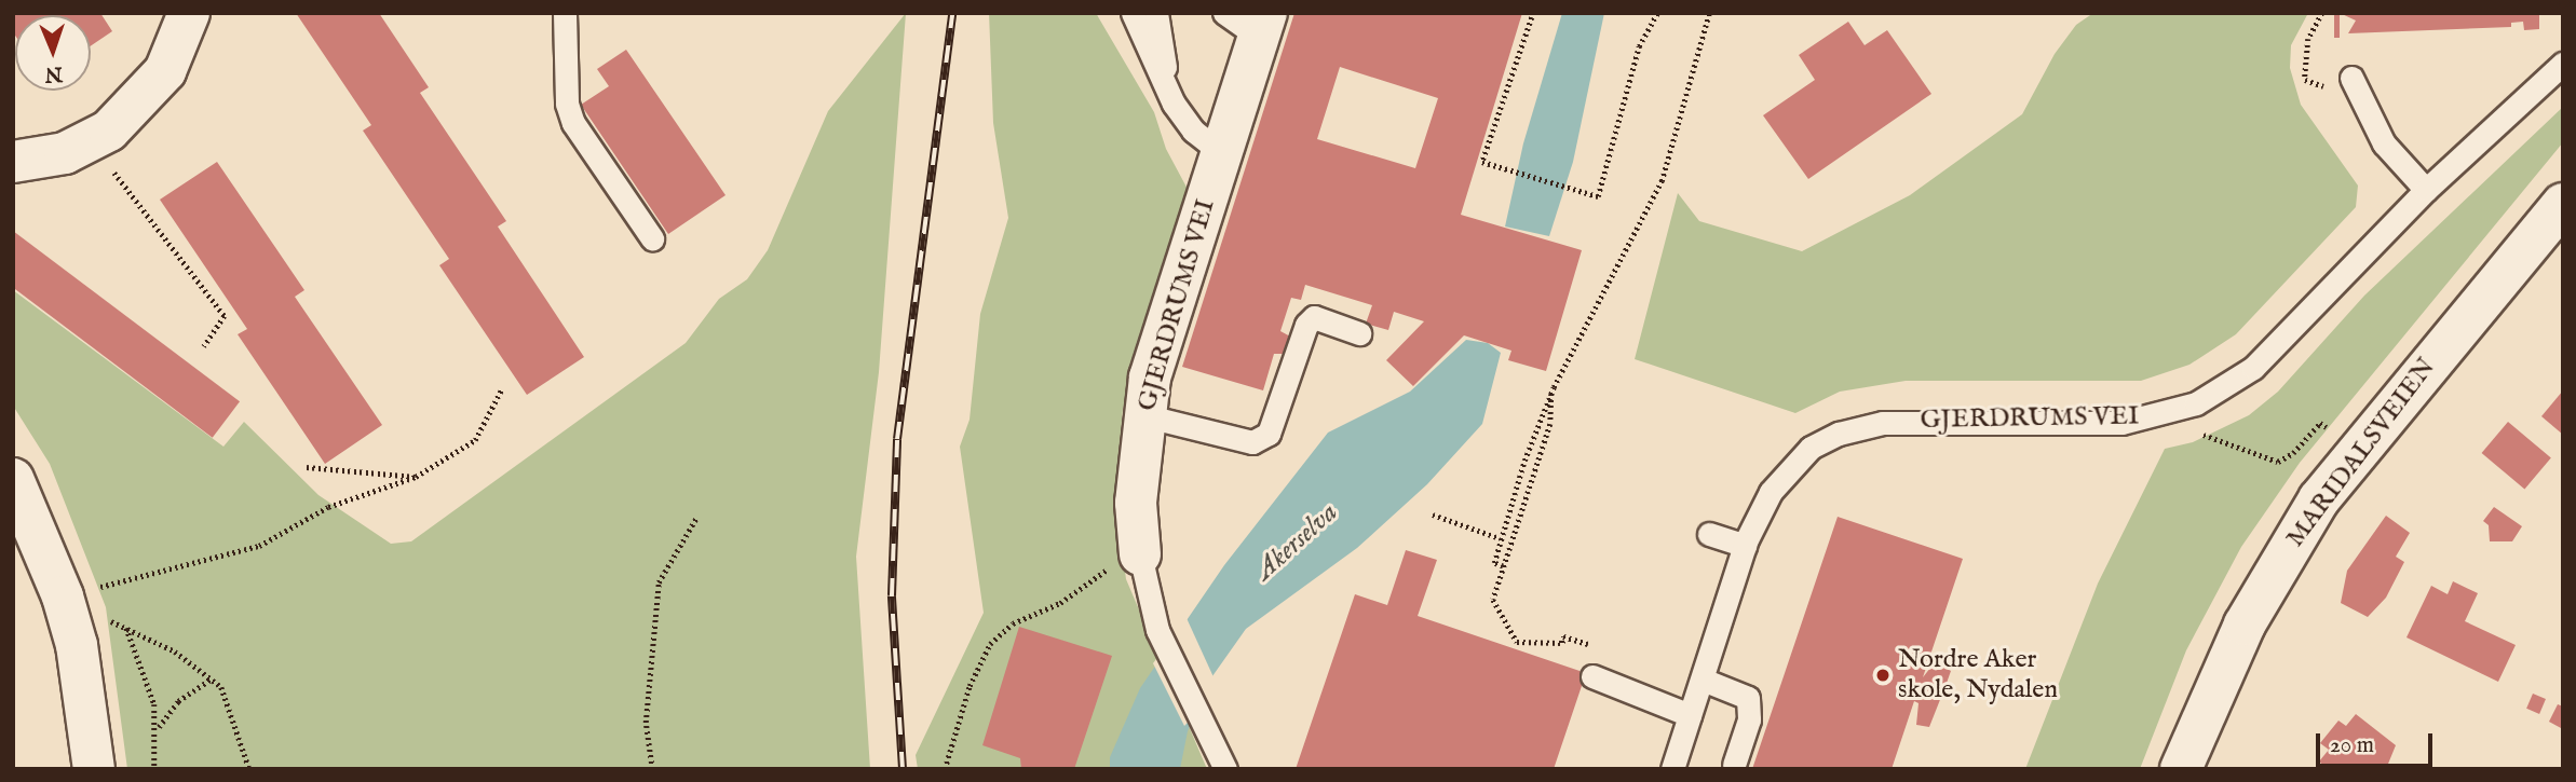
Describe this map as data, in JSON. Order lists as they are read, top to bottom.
{
  "streets": {
    "street": ["GJERDRUMS VEI", "MARIDALSVEIEN"]
  },
  "water": ["Akerselva"],
  "places": ["Nordre Aker skole, Nydalen"],
  "scale_bar": "20 m",
  "north": "bottom"
}
